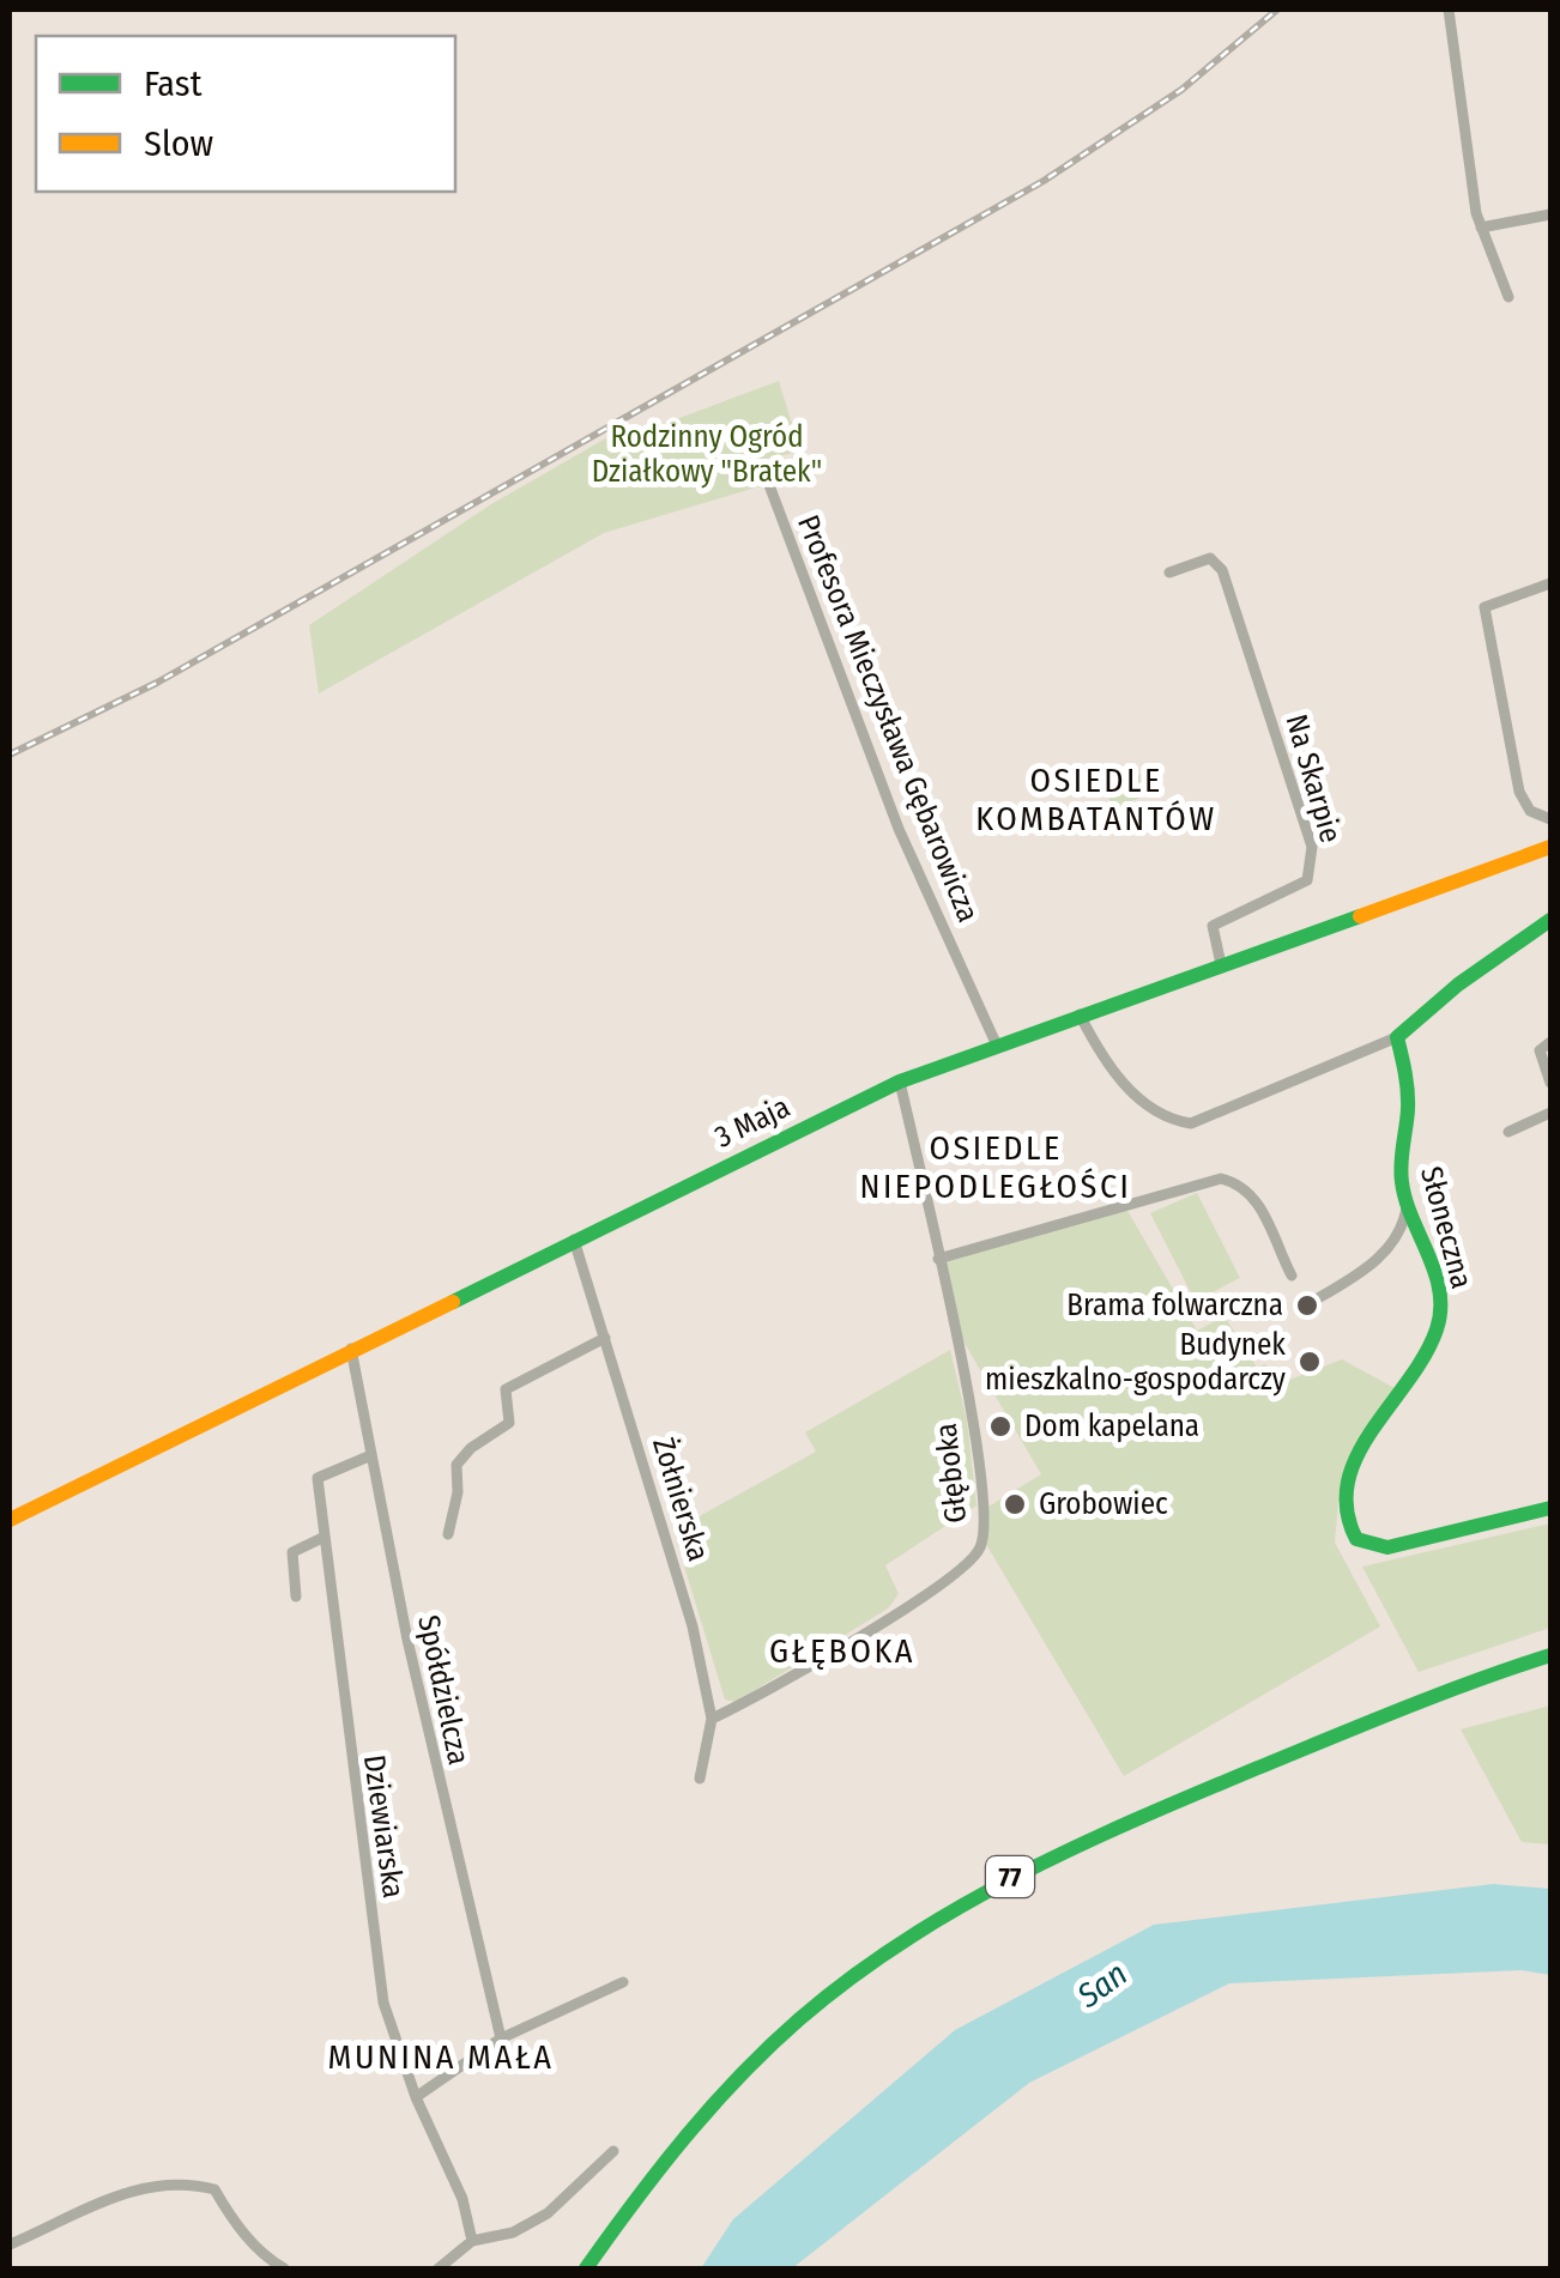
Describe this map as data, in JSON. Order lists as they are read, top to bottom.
{
  "streets": {
    "street": [
      "Profesora Mieczysława Gębarowicza",
      "Na Skarpie",
      "3 Maja",
      "Słoneczna",
      "Głęboka",
      "Żołnierska",
      "Spółdzielcza",
      "Dziewiarska",
      "77"
    ]
  },
  "crossings": [
    ["Profesora Mieczysława Gębarowicza", "3 Maja"],
    ["Na Skarpie", "3 Maja"],
    ["3 Maja", "Głęboka"],
    ["3 Maja", "Żołnierska"],
    ["3 Maja", "Spółdzielcza"],
    ["Głęboka", "Żołnierska"],
    ["Spółdzielcza", "Dziewiarska"]
  ],
  "districts": [
    "OSIEDLE KOMBATANTÓW",
    "OSIEDLE NIEPODLEGŁOŚCI",
    "GŁĘBOKA",
    "MUNINA MAŁA"
  ],
  "water": ["San"],
  "parks": ["Rodzinny Ogród Działkowy \"Bratek\""],
  "places": [
    "Brama folwarczna",
    "Budynek mieszkalno-gospodarczy",
    "Dom kapelana",
    "Grobowiec"
  ],
  "legend": ["Fast", "Slow"]
}
